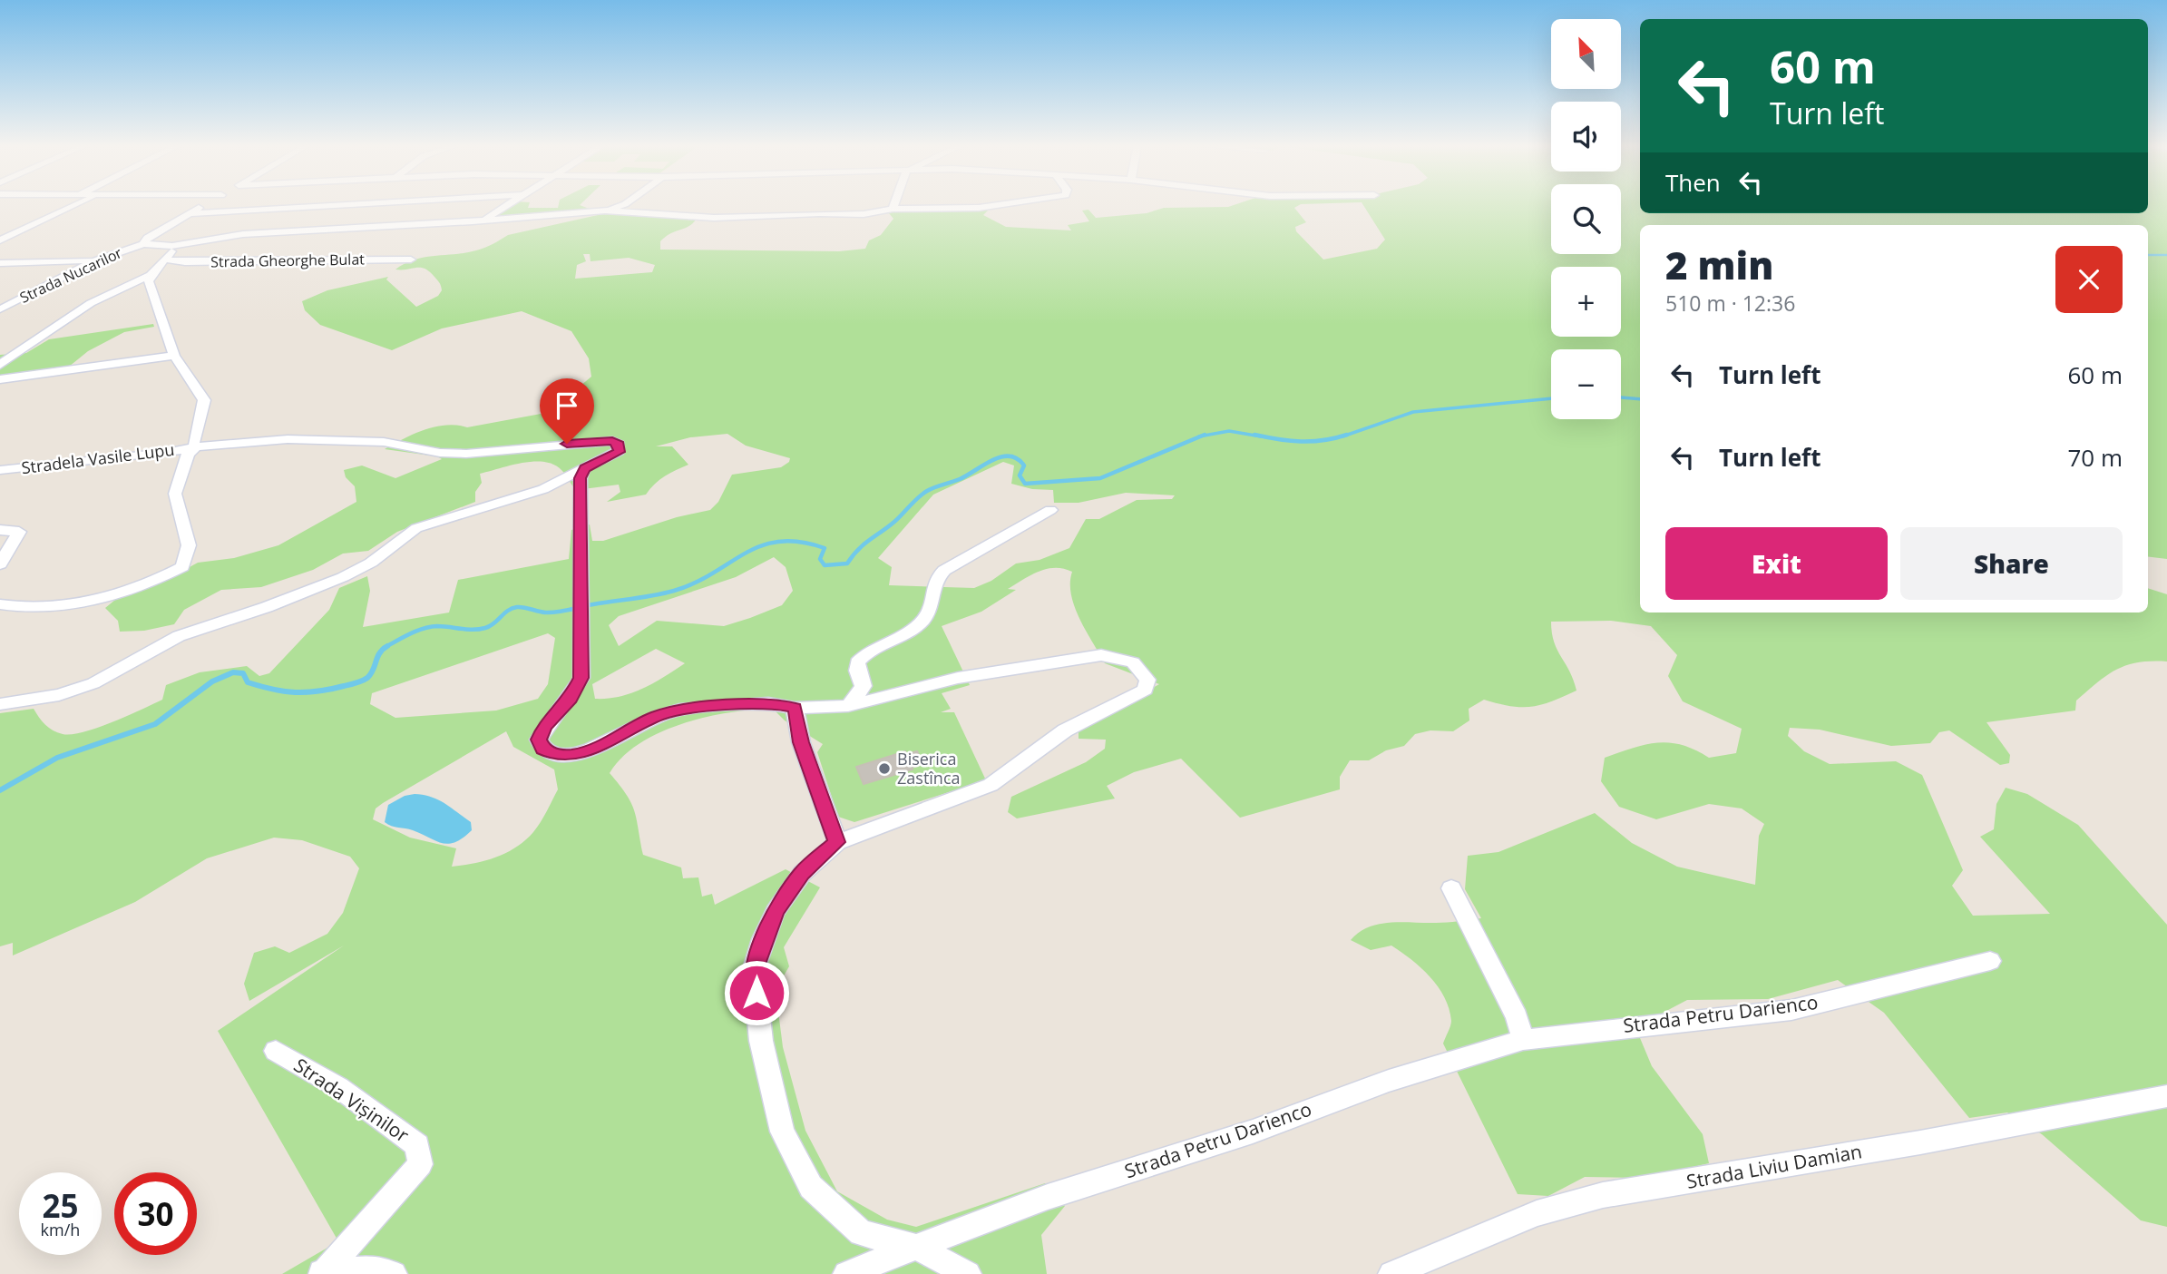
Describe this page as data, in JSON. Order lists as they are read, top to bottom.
{
  "streets": {
    "street": [
      "Strada Gheorghe Bulat",
      "Strada Nucarilor",
      "Stradela Vasile Lupu",
      "Strada Petru Darienco",
      "Strada Vișinilor",
      "Strada Liviu Damian"
    ]
  },
  "places": ["Biserica Zastînca"],
  "north": "top left",
  "page": {
    "map_buttons": ["+", "−"],
    "turn": ["60 m", "Turn left"],
    "then": "Then",
    "heading": ["2 min", "510 m · 12:36"],
    "list": [
      {
        "name": "Turn left",
        "value": "60 m"
      },
      {
        "name": "Turn left",
        "value": "70 m"
      }
    ],
    "buttons": ["Exit", "Share"],
    "speed": "25 km/h",
    "limit": "30"
  }
}
